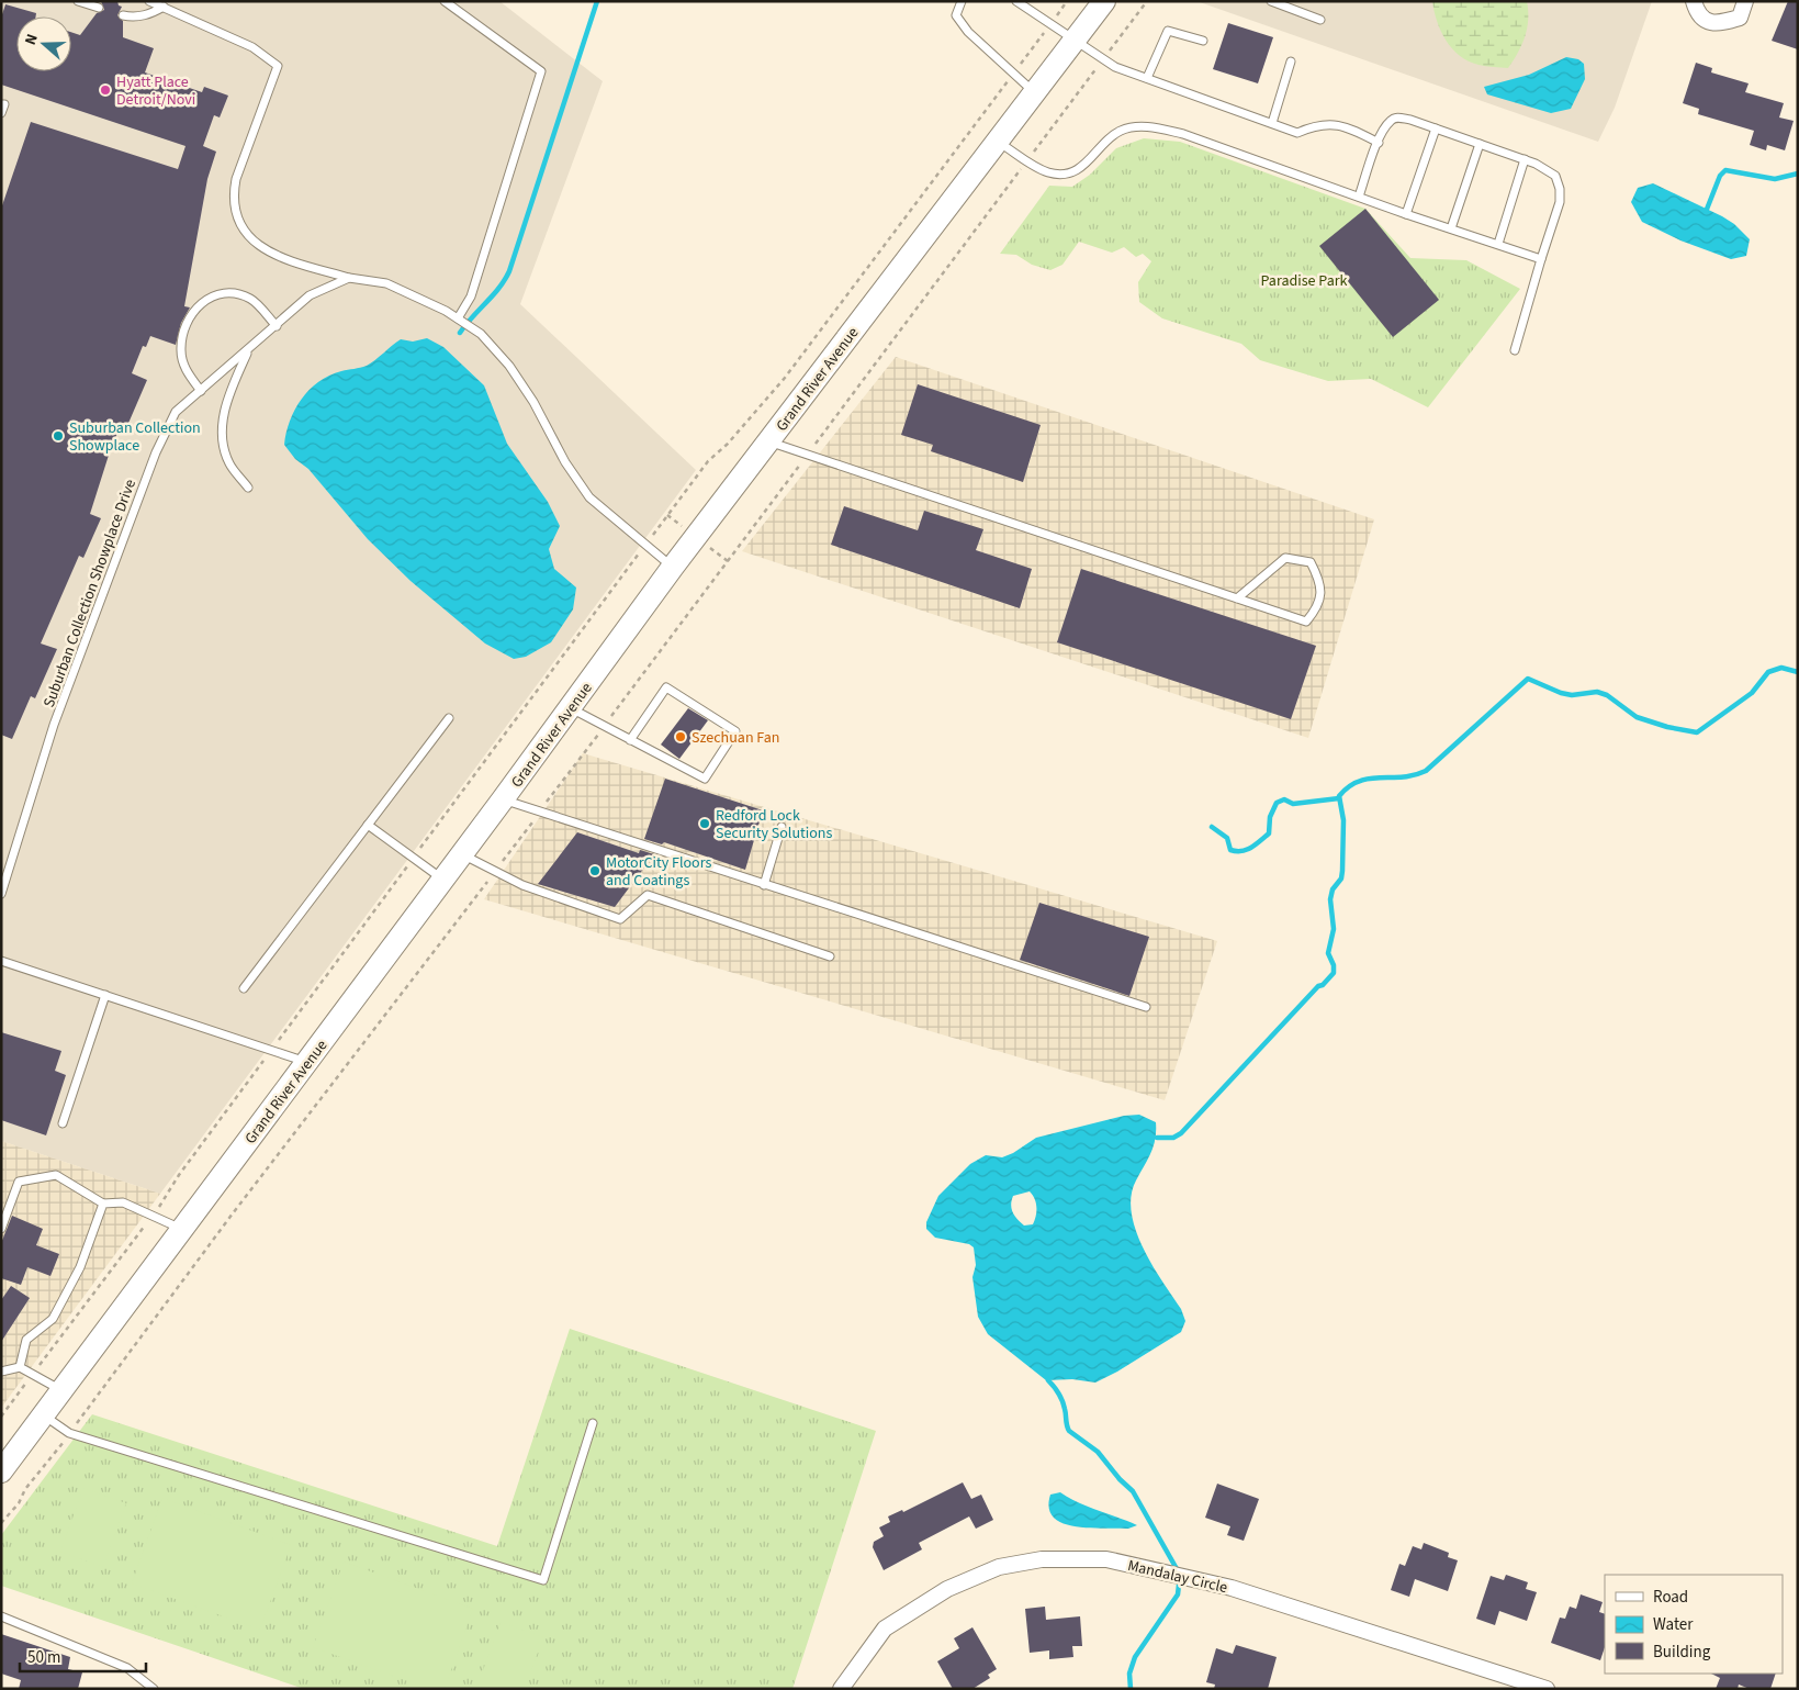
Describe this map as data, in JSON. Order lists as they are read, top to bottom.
{
  "streets": {
    "main road": ["Grand River Avenue"],
    "street": ["Mandalay Circle"],
    "lane": ["Suburban Collection Showplace Drive"]
  },
  "parks": ["Paradise Park"],
  "places": [
    "Hyatt Place Detroit/Novi",
    "Suburban Collection Showplace",
    "Szechuan Fan",
    "Redford Lock Security Solutions",
    "MotorCity Floors and Coatings"
  ],
  "legend": ["Road", "Water", "Building"],
  "scale_bar": "50 m",
  "north": "left"
}
